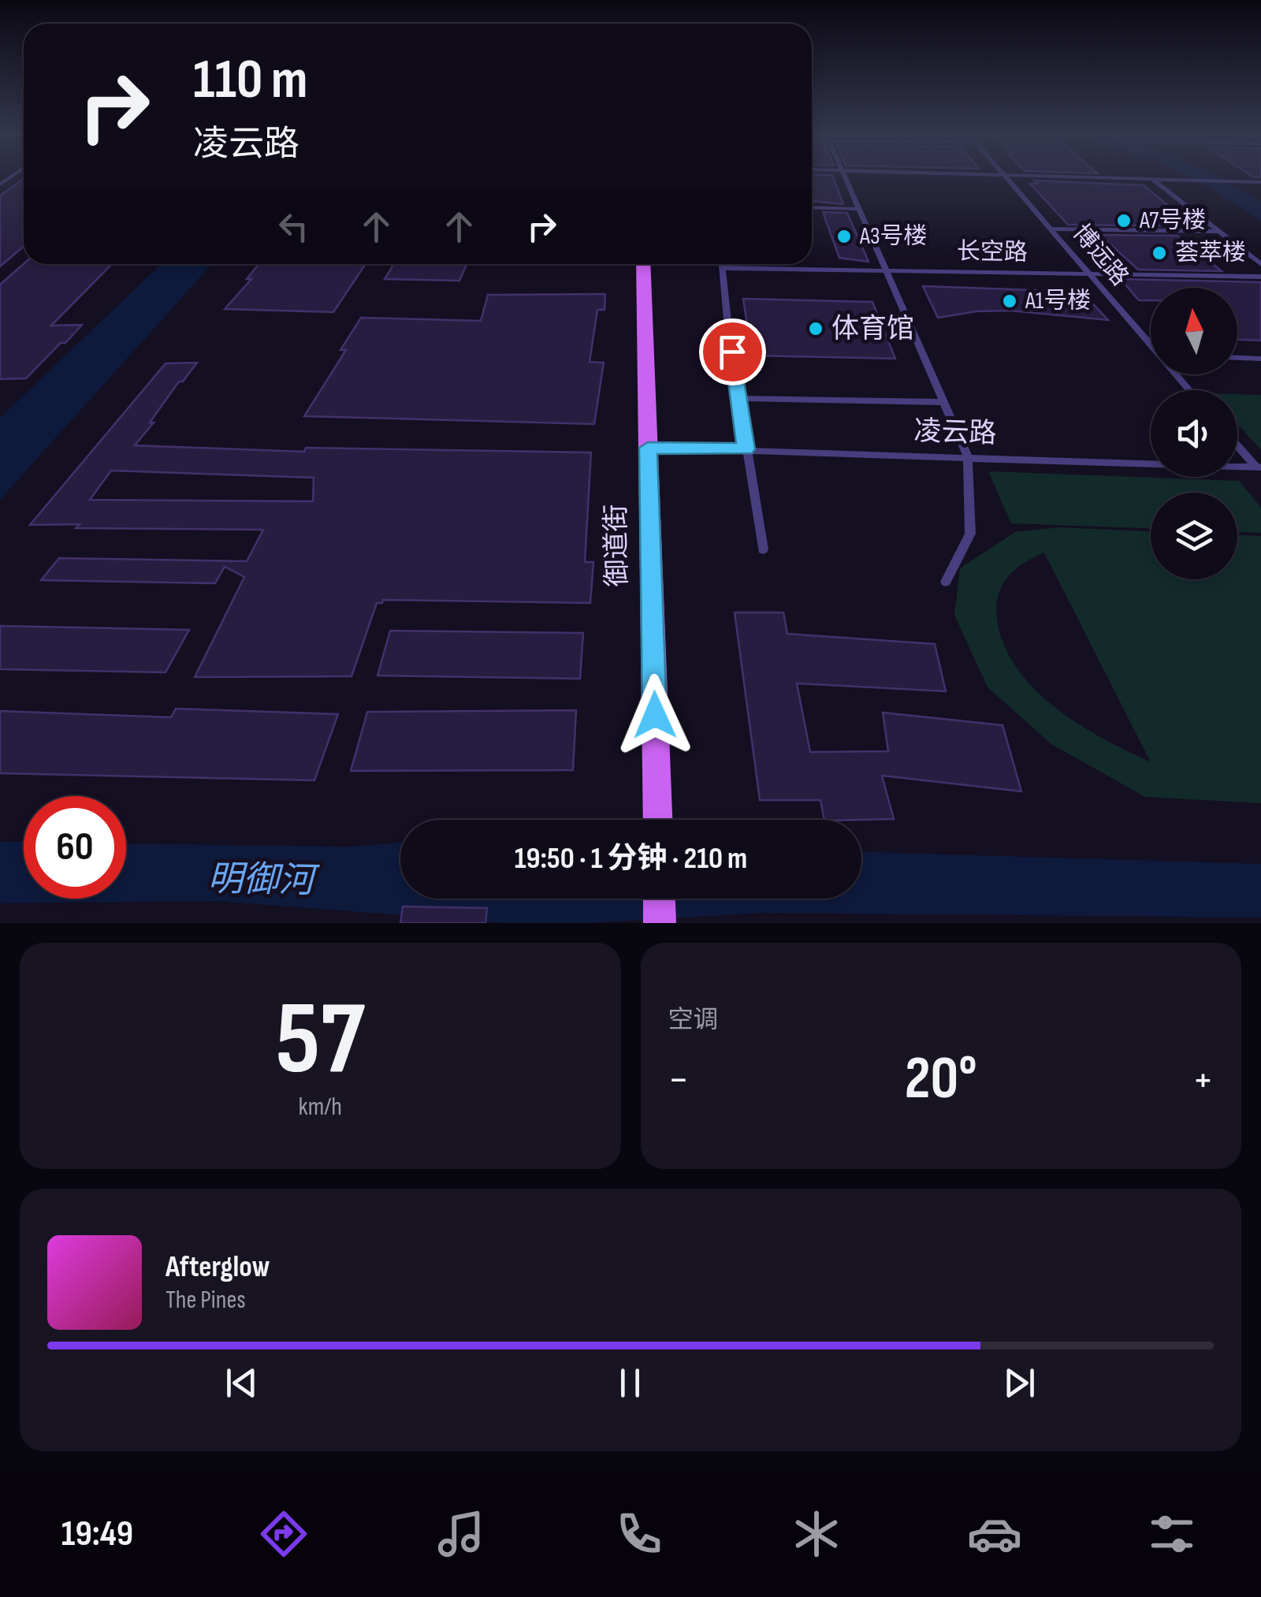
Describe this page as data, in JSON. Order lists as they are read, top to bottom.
{
  "streets": {
    "main road": ["御道街"],
    "lane": ["长空路", "博远路", "凌云路"]
  },
  "crossings": [
    ["长空路", "博远路"],
    ["凌云路", "御道街"]
  ],
  "water": ["明御河"],
  "places": [
    "A7号楼",
    "A3号楼",
    "荟萃楼",
    "A1号楼",
    "体育馆"
  ],
  "north": "top",
  "page": {
    "turn": ["110 m", "凌云路"],
    "limit": "60",
    "trip": "19:50 · 1 分钟 · 210 m",
    "tile": [
      ["57", "km/h"],
      "空调"
    ],
    "heat": ["−", "20°", "+"],
    "song": ["Afterglow", "The Pines"],
    "tabs": "19:49"
  }
}
